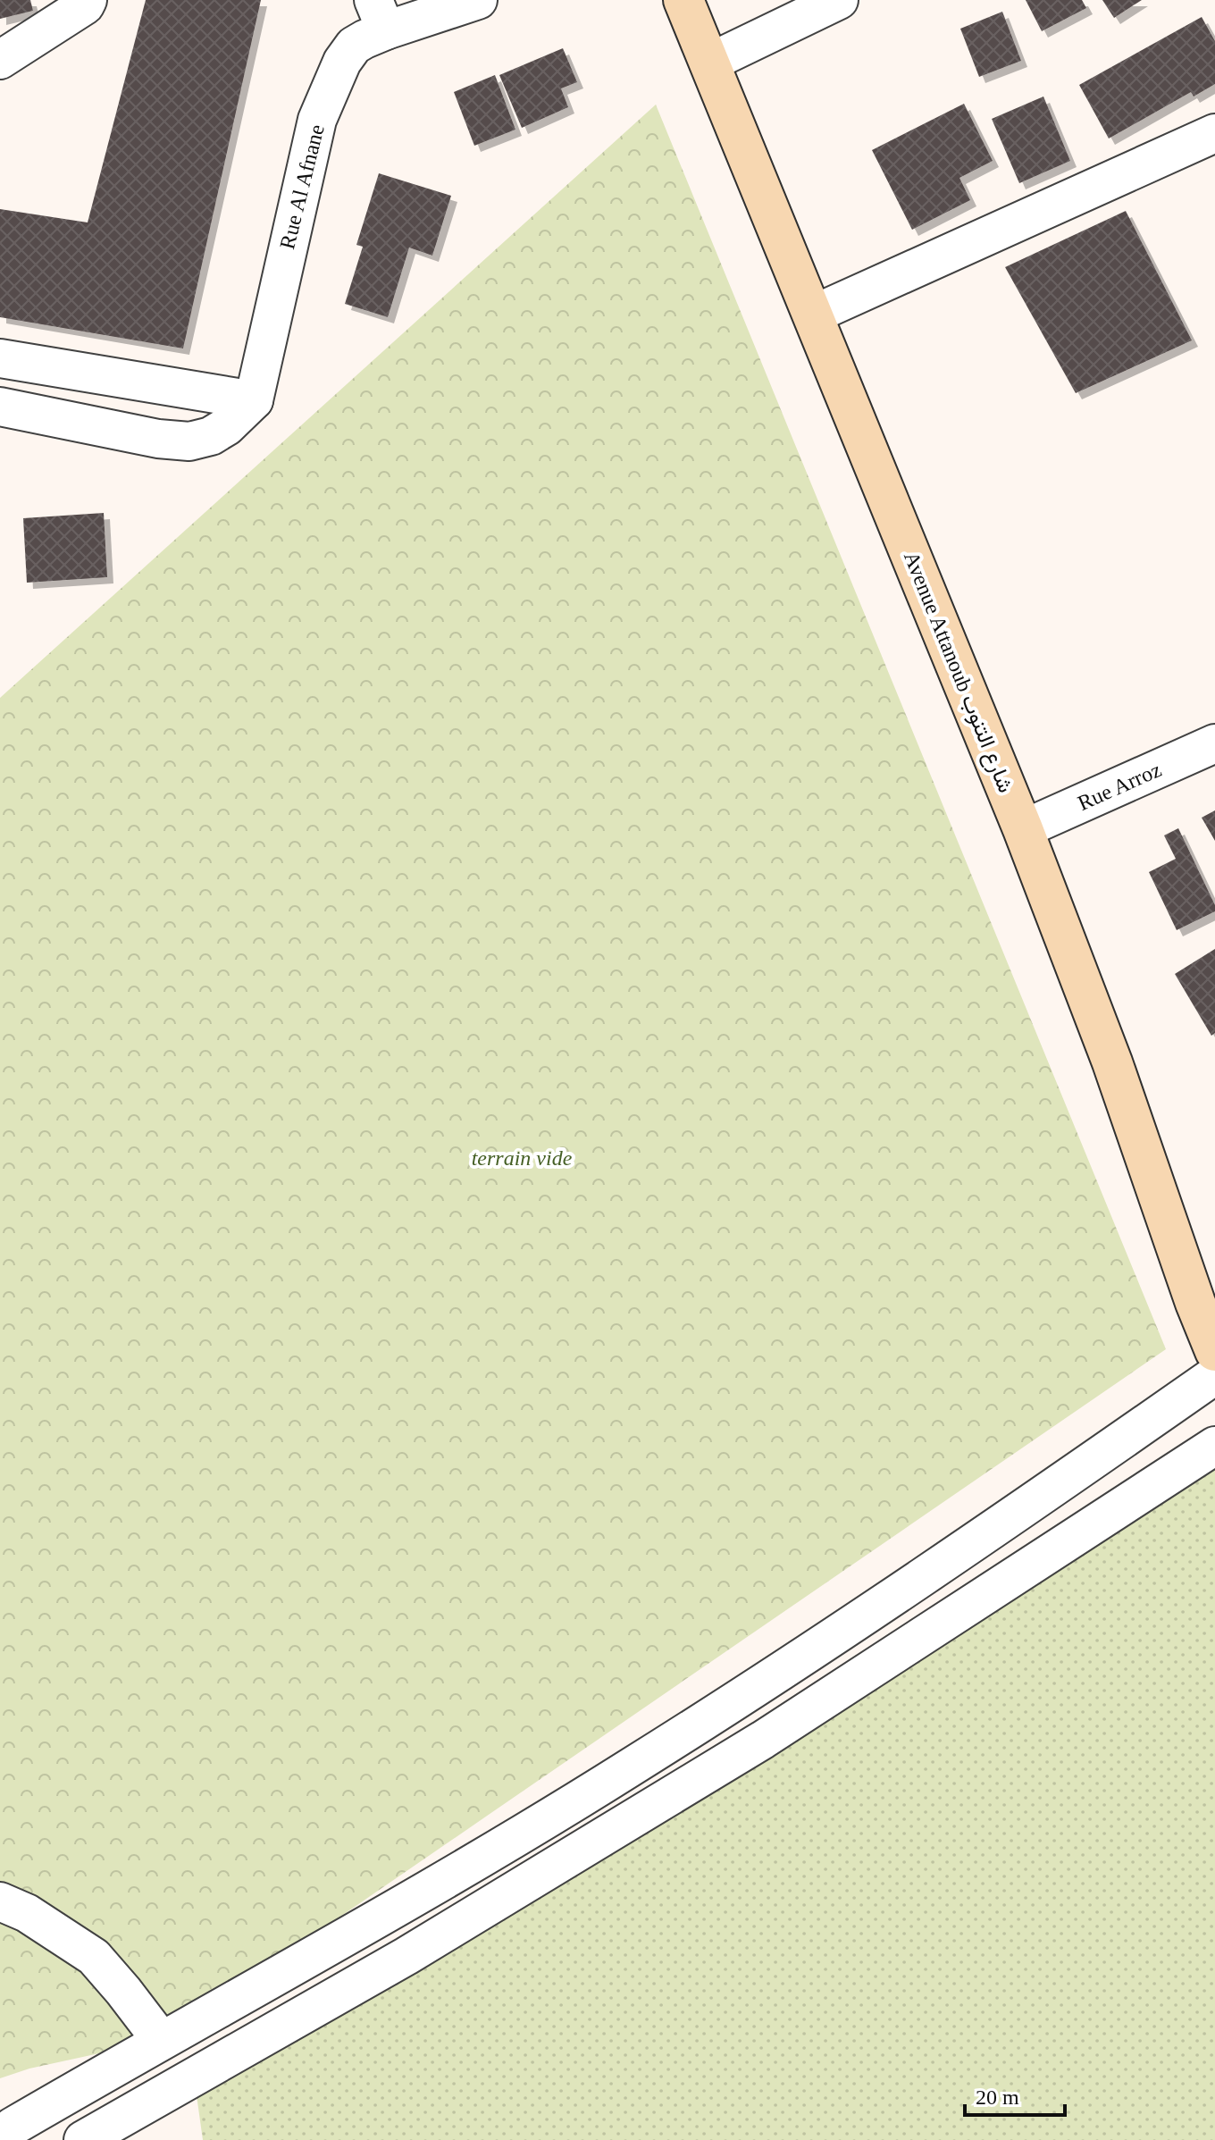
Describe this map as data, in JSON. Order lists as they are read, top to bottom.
{
  "streets": {
    "street": ["Rue Al Afnane", "Avenue Attanoub شارع التنوب", "Rue Arroz"]
  },
  "crossings": [
    ["Avenue Attanoub شارع التنوب", "Rue Arroz"]
  ],
  "parks": ["terrain vide"],
  "scale_bar": "20 m"
}
